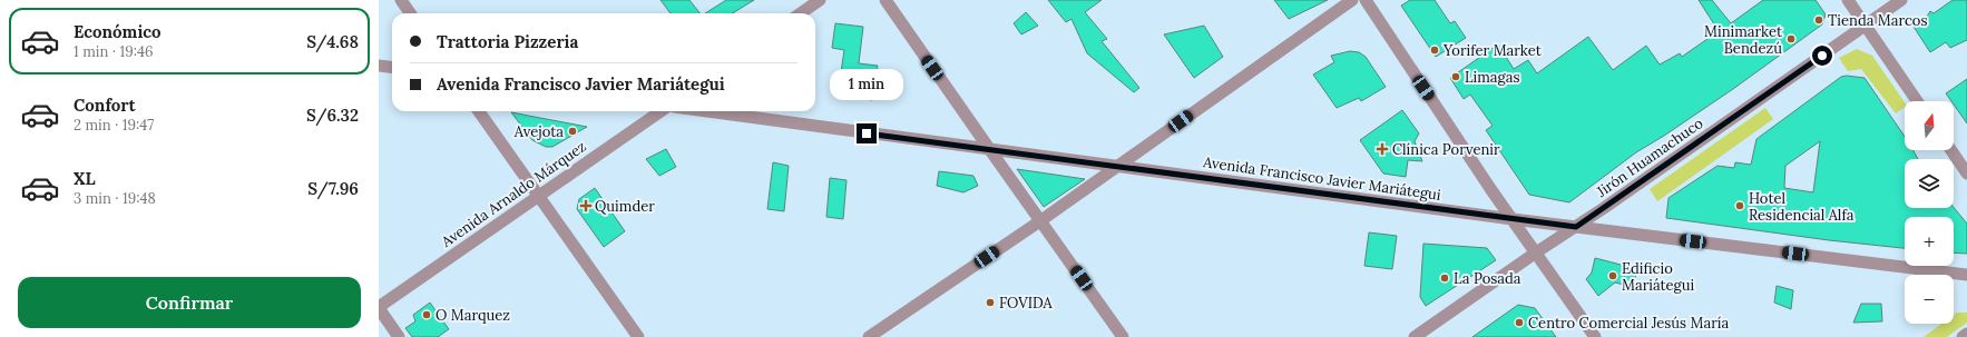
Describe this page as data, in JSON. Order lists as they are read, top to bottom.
{
  "streets": {
    "street": ["Jirón Huamachuco", "Avenida Francisco Javier Mariátegui", "Avenida Arnaldo Márquez"]
  },
  "crossings": [
    ["Jirón Huamachuco", "Avenida Francisco Javier Mariátegui"]
  ],
  "places": {
    "other": [
      "Tienda Marcos",
      "Minimarket Bendezú",
      "Yorifer Market",
      "Limagas",
      "Avejota",
      "Hotel Residencial Alfa",
      "Edificio Mariátegui",
      "La Posada",
      "FOVIDA",
      "O Marquez",
      "Centro Comercial Jesús María"
    ],
    "health": ["Clínica Porvenir", "Quimder"]
  },
  "north": "top",
  "page": {
    "list": [
      {
        "name": "Económico",
        "note": "1 min · 19:46",
        "value": "S/4.68"
      },
      {
        "name": "Confort",
        "note": "2 min · 19:47",
        "value": "S/6.32"
      },
      {
        "name": "XL",
        "note": "3 min · 19:48",
        "value": "S/7.96"
      }
    ],
    "banner": ["Trattoria Pizzeria", "Avenida Francisco Javier Mariátegui"],
    "bubble": "1 min",
    "map_buttons": ["+", "−"],
    "buttons": "Confirmar"
  }
}
